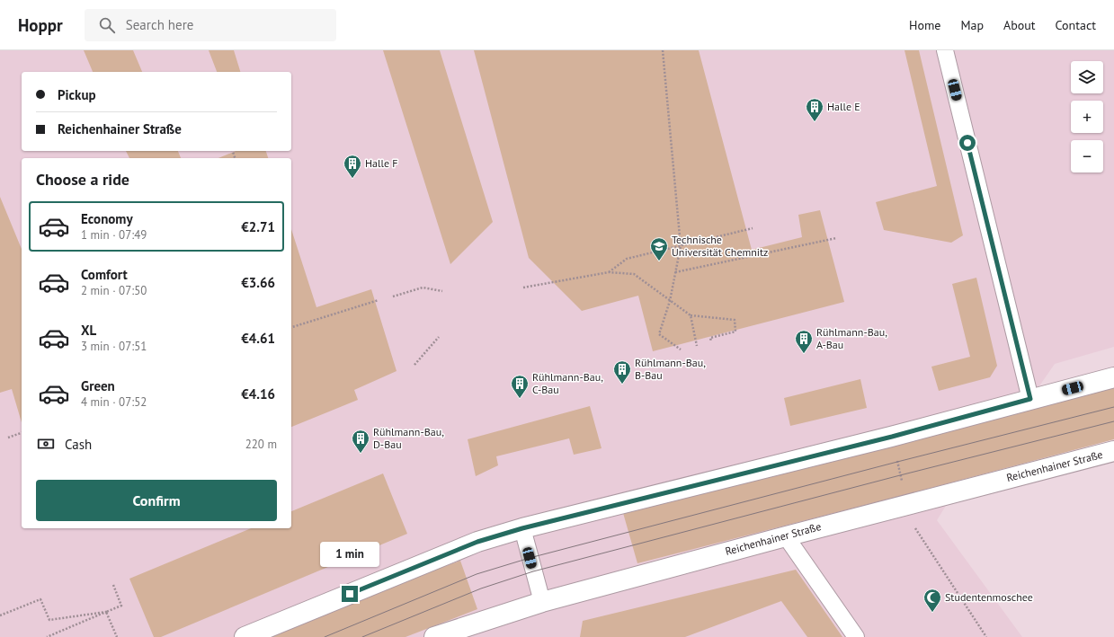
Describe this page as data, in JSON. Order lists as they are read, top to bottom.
{
  "streets": {
    "street": ["Reichenhainer Straße"]
  },
  "places": {
    "building": [
      "Halle E",
      "Halle F",
      "Rühlmann-Bau, A-Bau",
      "Rühlmann-Bau, B-Bau",
      "Rühlmann-Bau, C-Bau",
      "Rühlmann-Bau, D-Bau"
    ],
    "school or university": ["Technische Universität Chemnitz"],
    "mosque": ["Studentenmoschee"]
  },
  "page": {
    "header": "Hoppr",
    "search": "Search here",
    "nav": [
      "Home",
      "Map",
      "About",
      "Contact"
    ],
    "map_buttons": ["+", "−"],
    "banner": ["Pickup", "Reichenhainer Straße"],
    "heading": "Choose a ride",
    "list": [
      {
        "name": "Economy",
        "note": "1 min · 07:49",
        "value": "€2.71"
      },
      {
        "name": "Comfort",
        "note": "2 min · 07:50",
        "value": "€3.66"
      },
      {
        "name": "XL",
        "note": "3 min · 07:51",
        "value": "€4.61"
      },
      {
        "name": "Green",
        "note": "4 min · 07:52",
        "value": "€4.16"
      }
    ],
    "pay": ["Cash", "220 m"],
    "buttons": "Confirm",
    "bubble": "1 min"
  }
}
